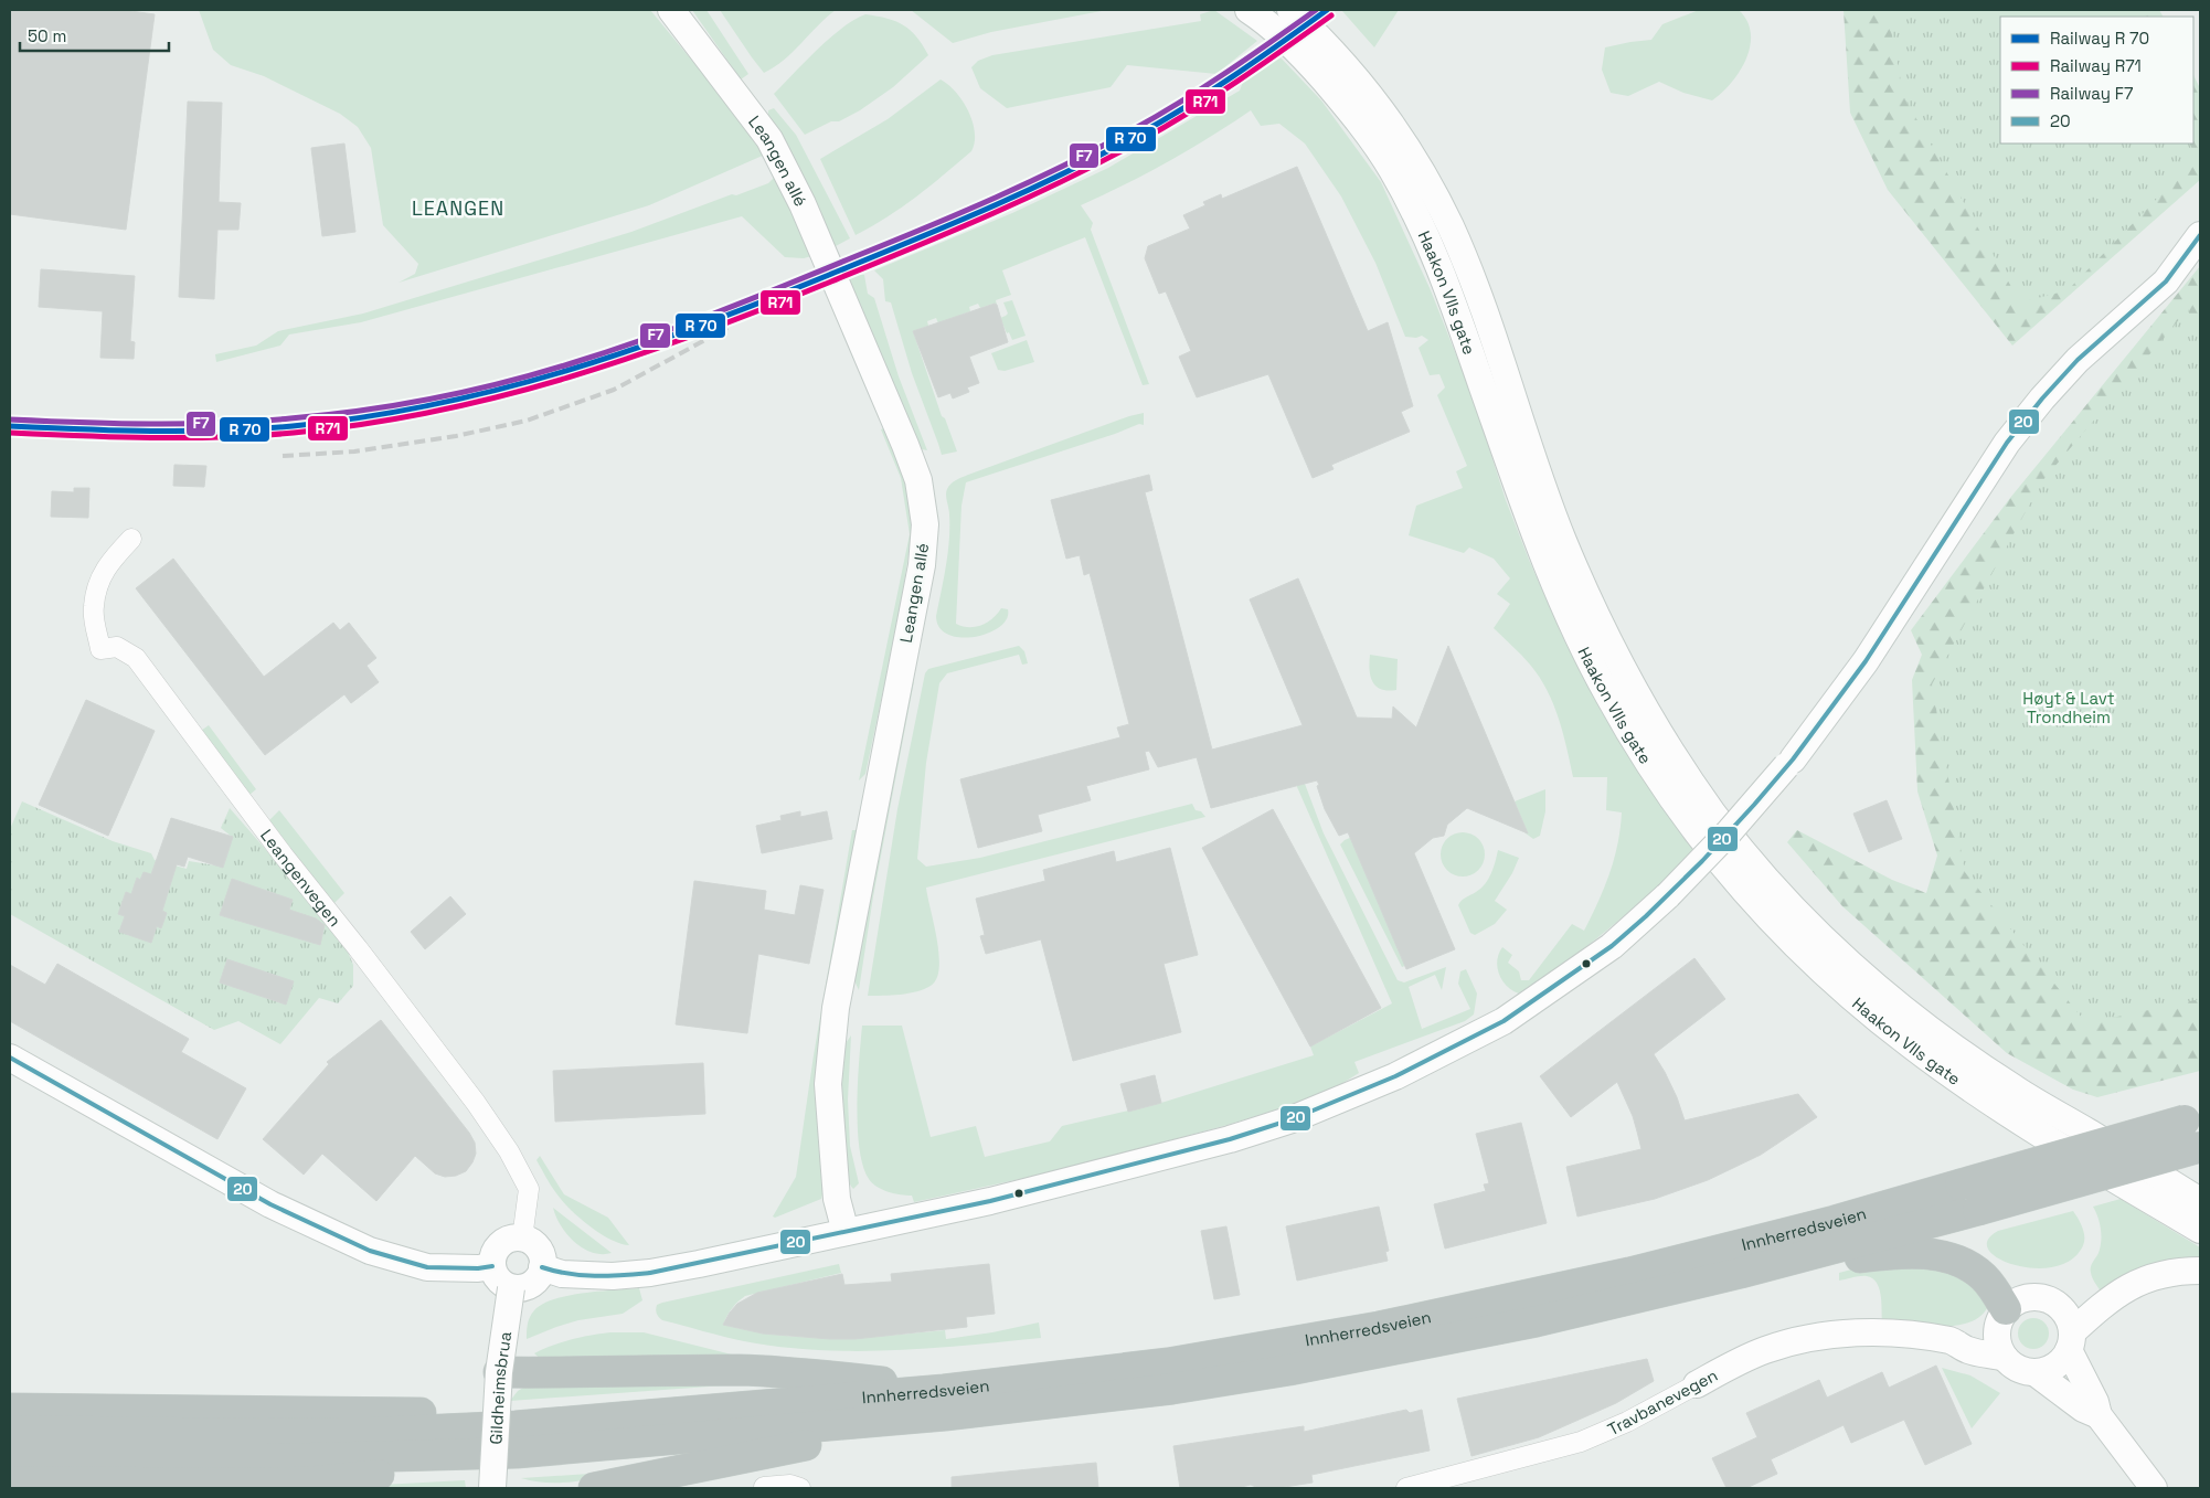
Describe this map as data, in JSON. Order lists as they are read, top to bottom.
{
  "streets": {
    "highway": ["Innherredsveien"],
    "street": [
      "Leangen allé",
      "Haakon VIIs gate",
      "Leangenvegen",
      "Gildheimsbrua",
      "Travbanevegen"
    ]
  },
  "crossings": [
    ["Leangenvegen", "Gildheimsbrua"]
  ],
  "districts": ["LEANGEN"],
  "parks": ["Høyt & Lavt Trondheim"],
  "lines": ["rail line F7", "rail line R71", "transit line 20"],
  "legend": [
    "Railway R 70",
    "Railway R71",
    "Railway F7",
    "20"
  ],
  "scale_bar": "50 m"
}
